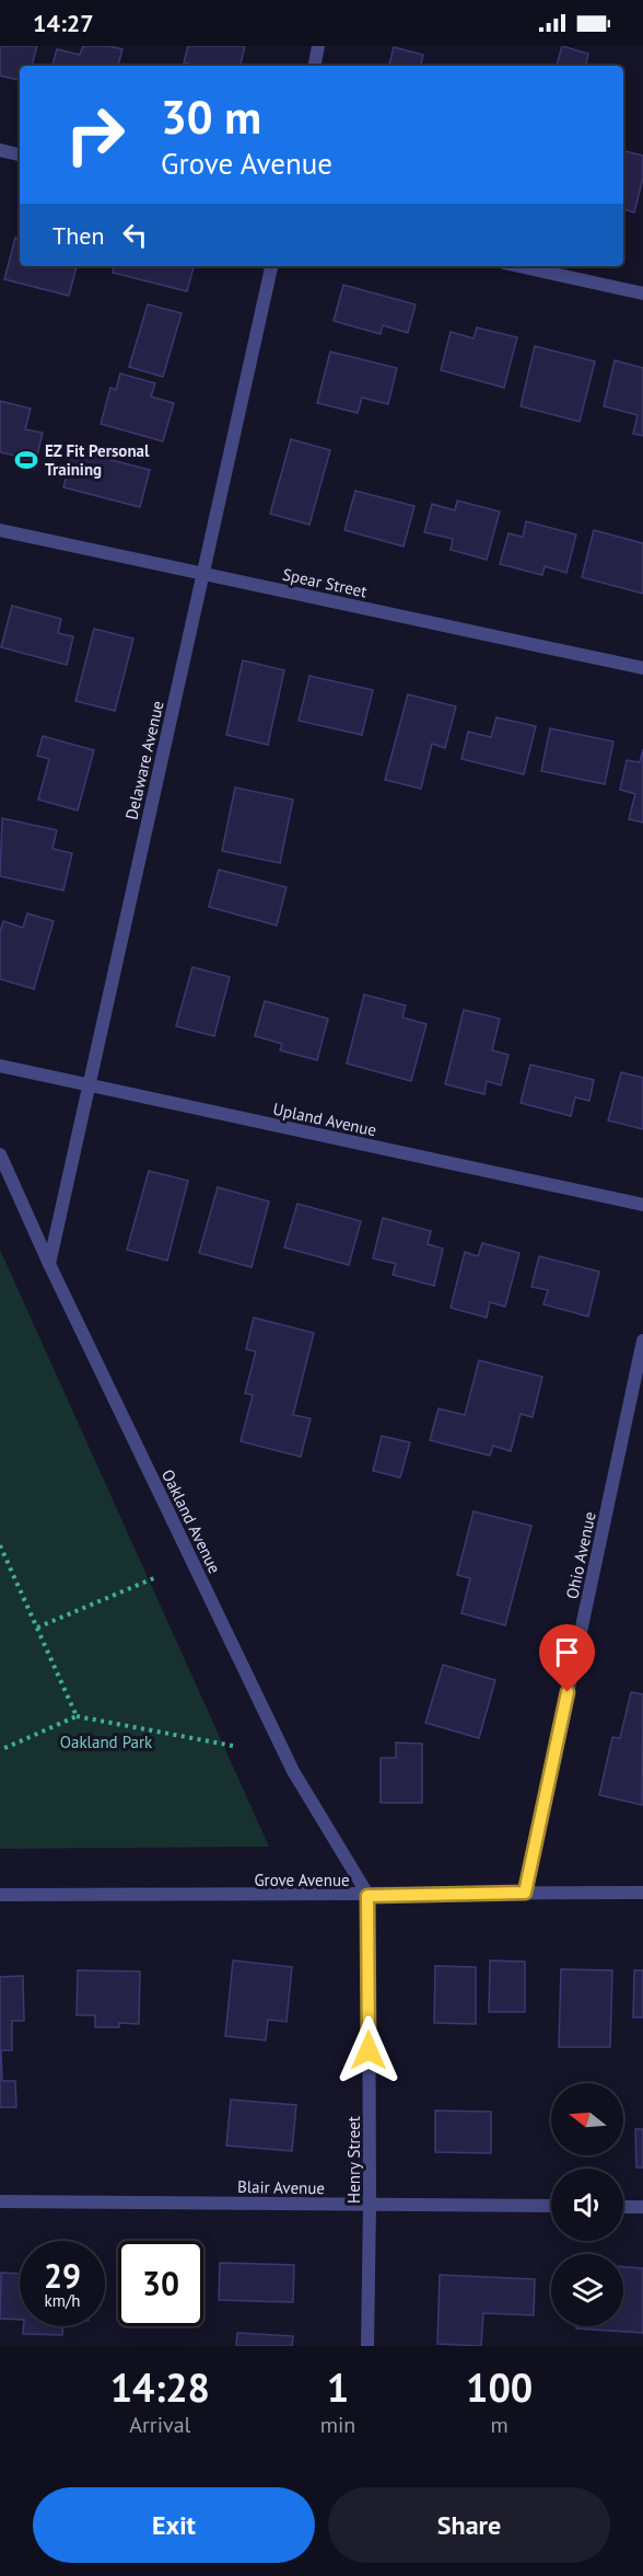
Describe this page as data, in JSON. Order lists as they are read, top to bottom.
{
  "streets": {
    "street": [
      "Spear Street",
      "Delaware Avenue",
      "Upland Avenue",
      "Oakland Avenue",
      "Ohio Avenue",
      "Grove Avenue",
      "Henry Street",
      "Blair Avenue"
    ]
  },
  "crossings": [
    ["Spear Street", "Delaware Avenue"],
    ["Delaware Avenue", "Upland Avenue"],
    ["Delaware Avenue", "Oakland Avenue"],
    ["Oakland Avenue", "Grove Avenue"],
    ["Oakland Avenue", "Henry Street"],
    ["Ohio Avenue", "Grove Avenue"],
    ["Grove Avenue", "Henry Street"],
    ["Henry Street", "Blair Avenue"]
  ],
  "parks": ["Oakland Park"],
  "places": {
    "sports": ["EZ Fit Personal Training"]
  },
  "north": "left",
  "page": {
    "status": "14:27",
    "turn": ["30 m", "Grove Avenue"],
    "then": "Then",
    "speed": "29 km/h",
    "limit": "30",
    "eta": [
      "14:28",
      "Arrival",
      "1",
      "min",
      "100",
      "m"
    ],
    "buttons": ["Exit", "Share"]
  }
}
